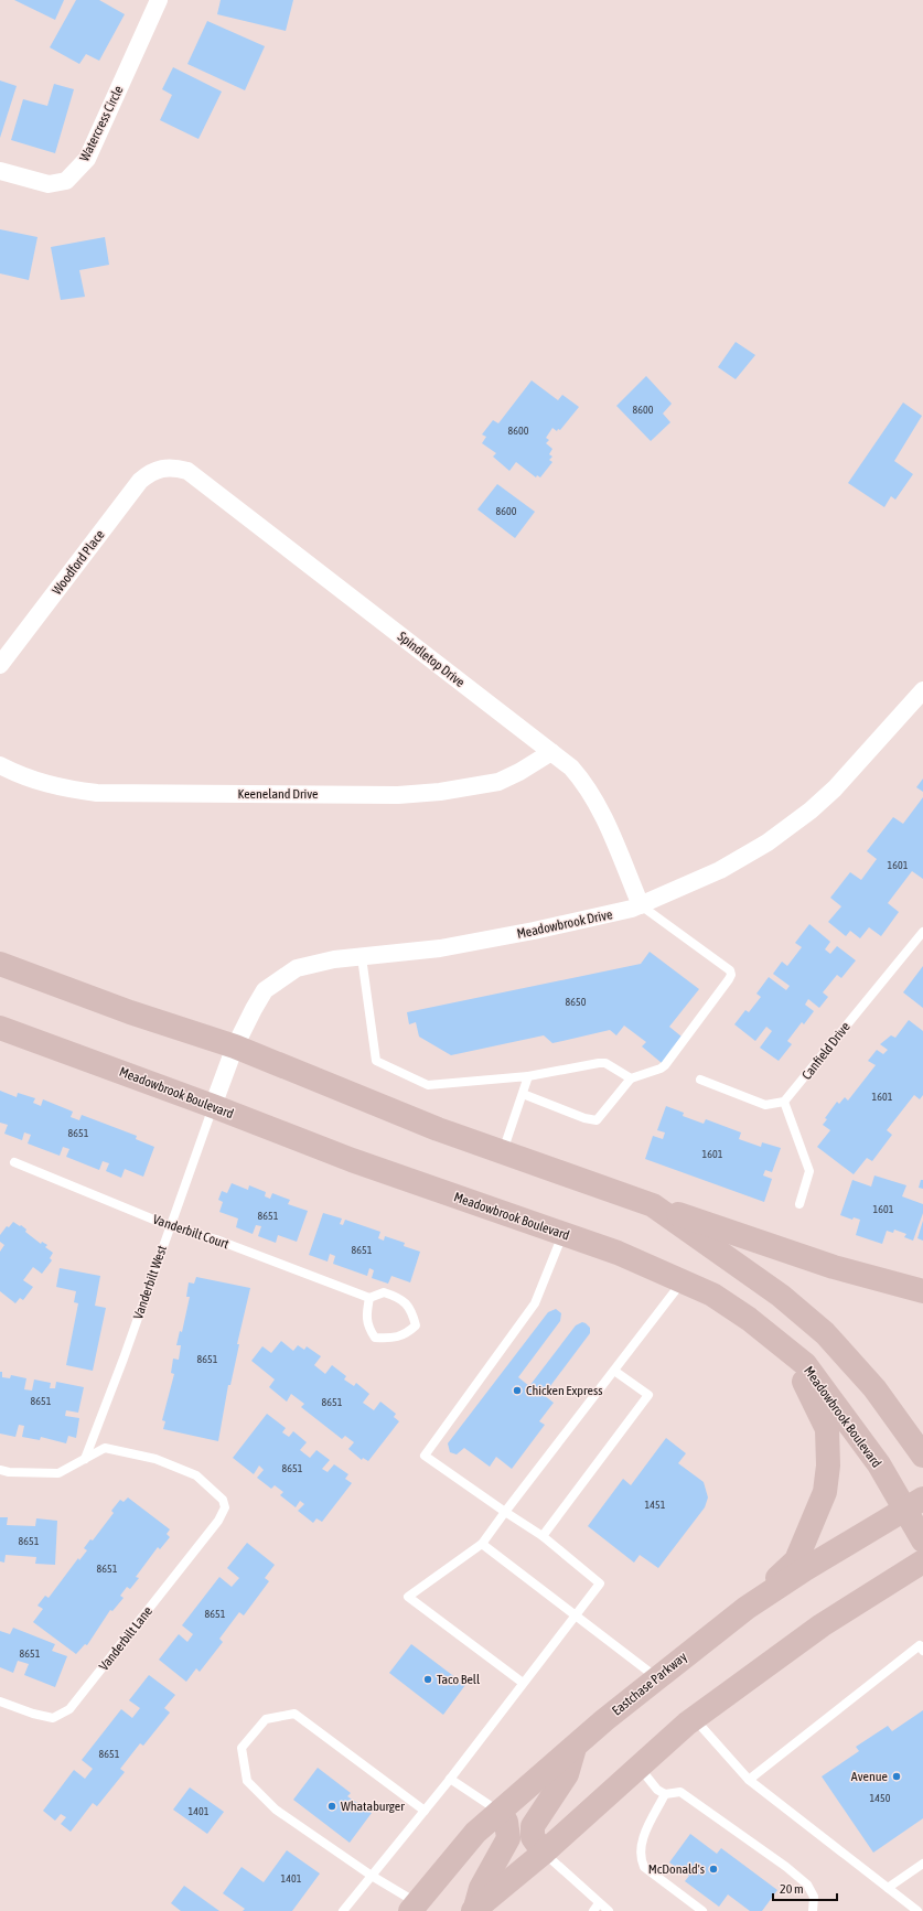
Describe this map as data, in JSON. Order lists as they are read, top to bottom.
{
  "streets": {
    "main road": ["Meadowbrook Boulevard", "Eastchase Parkway"],
    "street": [
      "Watercress Circle",
      "Woodford Place",
      "Spindletop Drive",
      "Keeneland Drive",
      "Meadowbrook Drive"
    ],
    "lane": [
      "Canfield Drive",
      "Vanderbilt Court",
      "Vanderbilt West",
      "Vanderbilt Lane"
    ]
  },
  "crossings": [
    ["Woodford Place", "Spindletop Drive"],
    ["Spindletop Drive", "Keeneland Drive"],
    ["Spindletop Drive", "Meadowbrook Drive"],
    ["Meadowbrook Drive", "Meadowbrook Boulevard"],
    ["Meadowbrook Drive", "Vanderbilt West"],
    ["Meadowbrook Boulevard", "Vanderbilt West"],
    ["Meadowbrook Boulevard", "Eastchase Parkway"],
    ["Vanderbilt Court", "Vanderbilt West"],
    ["Vanderbilt West", "Vanderbilt Lane"]
  ],
  "places": [
    "Chicken Express",
    "Taco Bell",
    "Avenue",
    "Whataburger",
    "McDonald's"
  ],
  "house_numbers": [
    "8600",
    "8600",
    "8600",
    "1601",
    "8650",
    "1601",
    "8651",
    "1601",
    "1601",
    "8651",
    "8651",
    "8651",
    "8651",
    "8651",
    "8651",
    "1451",
    "8651",
    "8651",
    "8651",
    "8651",
    "8651",
    "1450",
    "1401",
    "1401"
  ],
  "scale_bar": "20 m"
}
